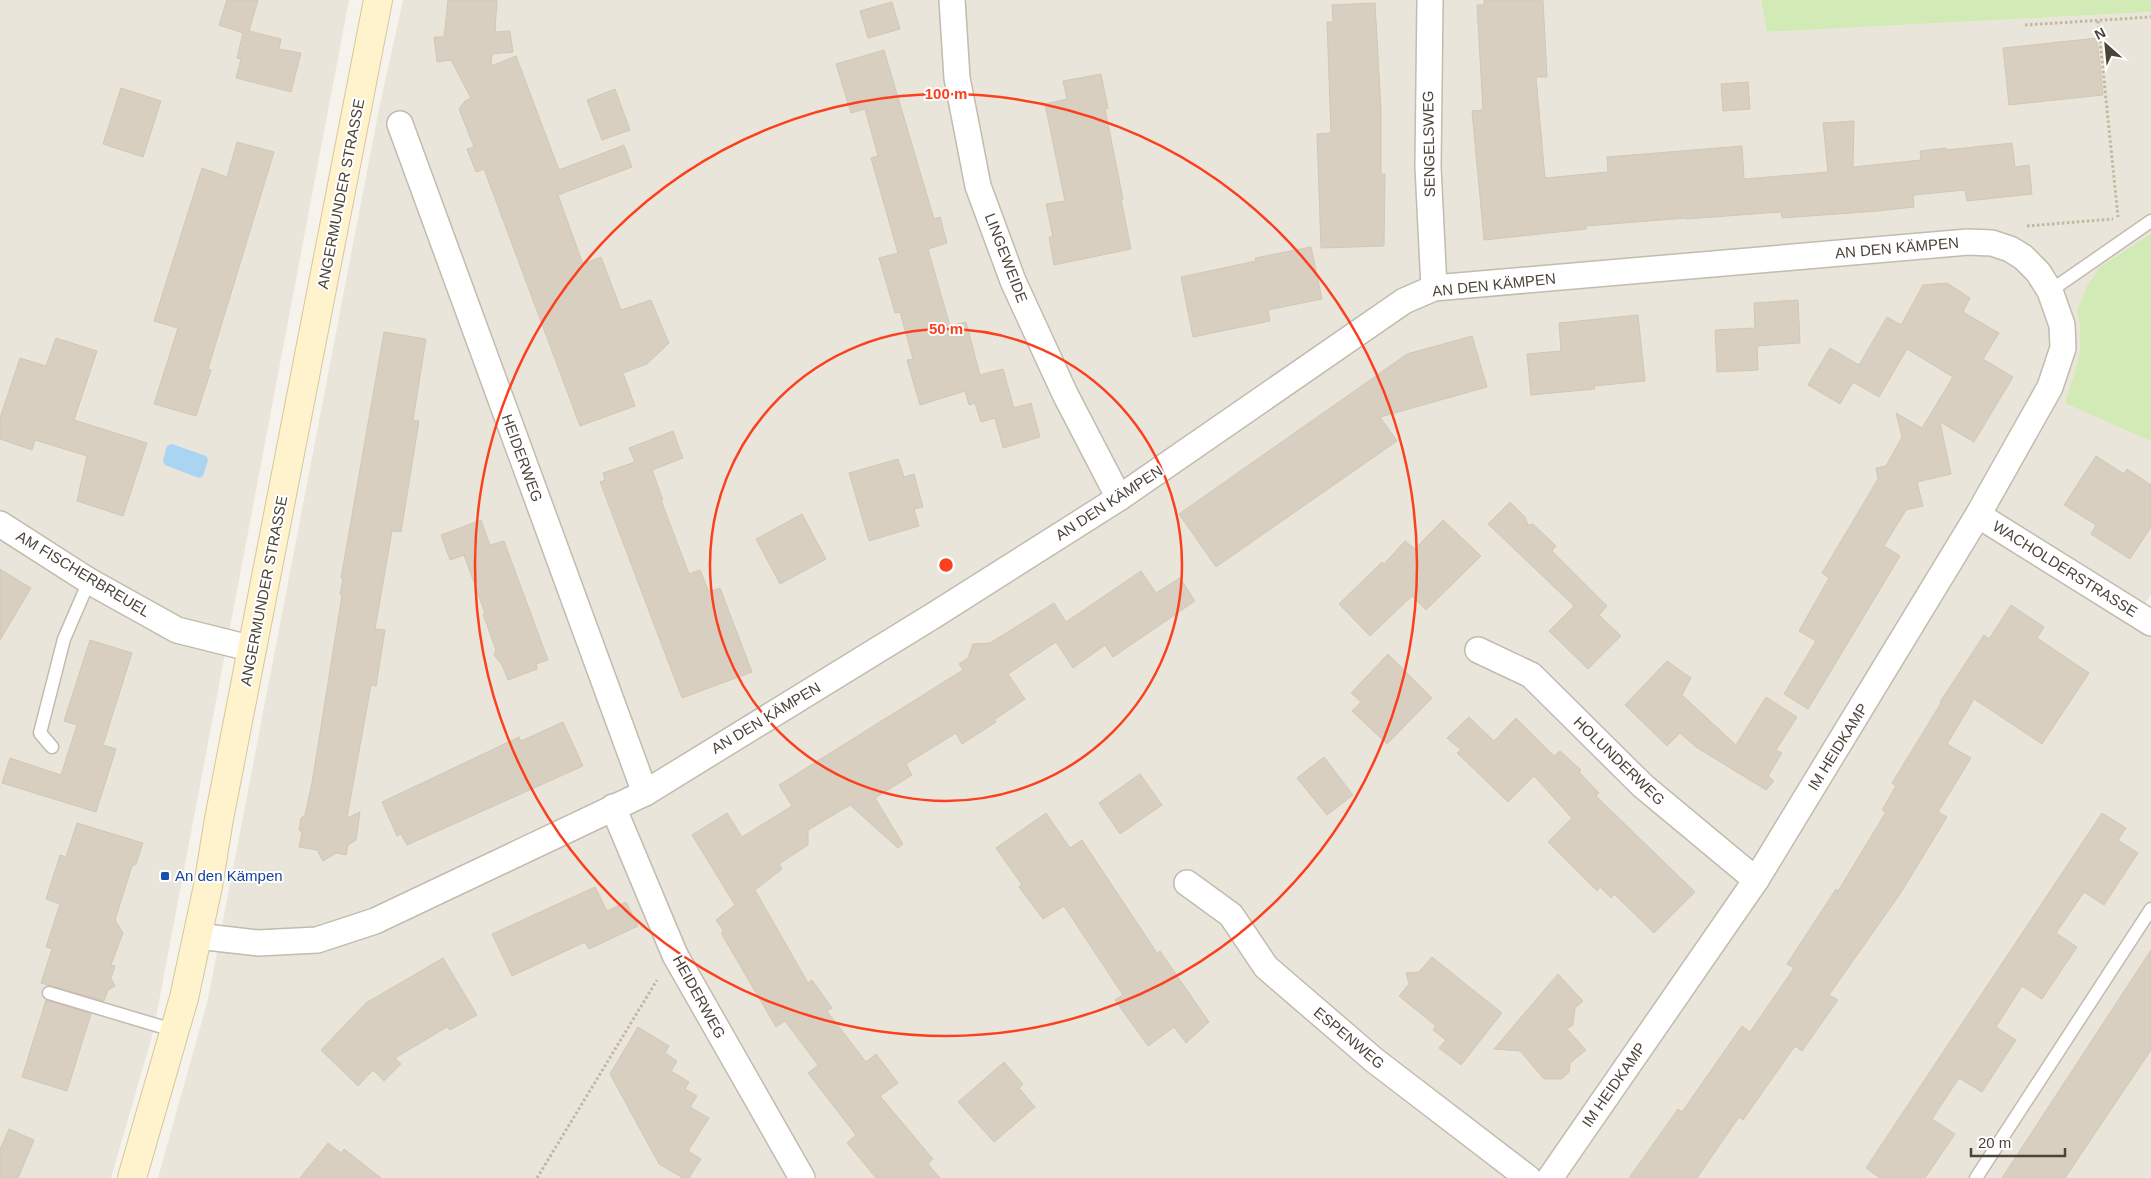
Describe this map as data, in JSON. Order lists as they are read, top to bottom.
{
  "streets": {
    "main road": ["ANGERMUNDER STRASSE"],
    "street": [
      "SENGELSWEG",
      "AN DEN KÄMPEN",
      "LINGEWEIDE",
      "HEIDERWEG",
      "WACHOLDERSTRASSE",
      "AM FISCHERBREUEL",
      "IM HEIDKAMP",
      "HOLUNDERWEG",
      "ESPENWEG"
    ]
  },
  "crossings": [
    ["SENGELSWEG", "AN DEN KÄMPEN"],
    ["ANGERMUNDER STRASSE", "AN DEN KÄMPEN"],
    ["ANGERMUNDER STRASSE", "AM FISCHERBREUEL"],
    ["AN DEN KÄMPEN", "LINGEWEIDE"],
    ["AN DEN KÄMPEN", "HEIDERWEG"],
    ["AN DEN KÄMPEN", "IM HEIDKAMP"],
    ["WACHOLDERSTRASSE", "IM HEIDKAMP"],
    ["IM HEIDKAMP", "HOLUNDERWEG"]
  ],
  "places": {
    "transit": ["An den Kämpen"]
  },
  "scale_bar": "20 m",
  "north": "top left",
  "rings": ["100 m", "50 m"]
}
